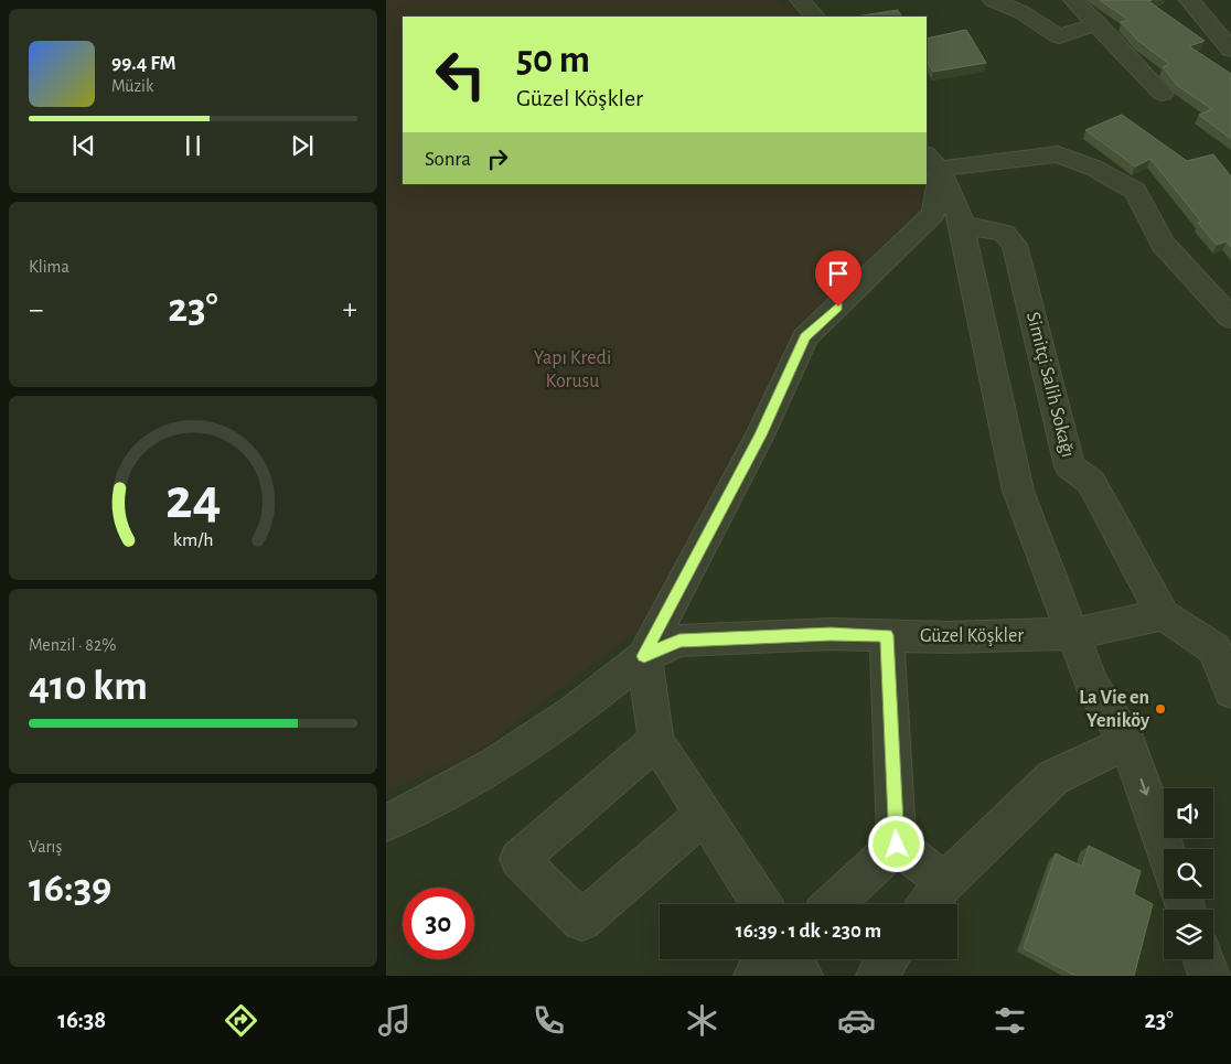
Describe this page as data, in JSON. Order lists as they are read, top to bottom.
{
  "streets": {
    "street": ["Simitçi Salih Sokağı", "Güzel Köşkler"]
  },
  "crossings": [
    ["Simitçi Salih Sokağı", "Güzel Köşkler"]
  ],
  "parks": ["Yapı Kredi Korusu"],
  "places": ["La Vie en Yeniköy"],
  "page": {
    "turn": ["50 m", "Güzel Köşkler"],
    "song": ["99.4 FM", "Müzik"],
    "then": "Sonra",
    "tile": [
      "Klima",
      ["Menzil · 82%", "410 km"],
      ["Varış", "16:39"]
    ],
    "heat": ["−", "23°", "+"],
    "limit": "30",
    "trip": "16:39 · 1 dk · 230 m",
    "tabs": ["16:38", "23°"],
    "gauge": ["24", "km/h"]
  }
}
